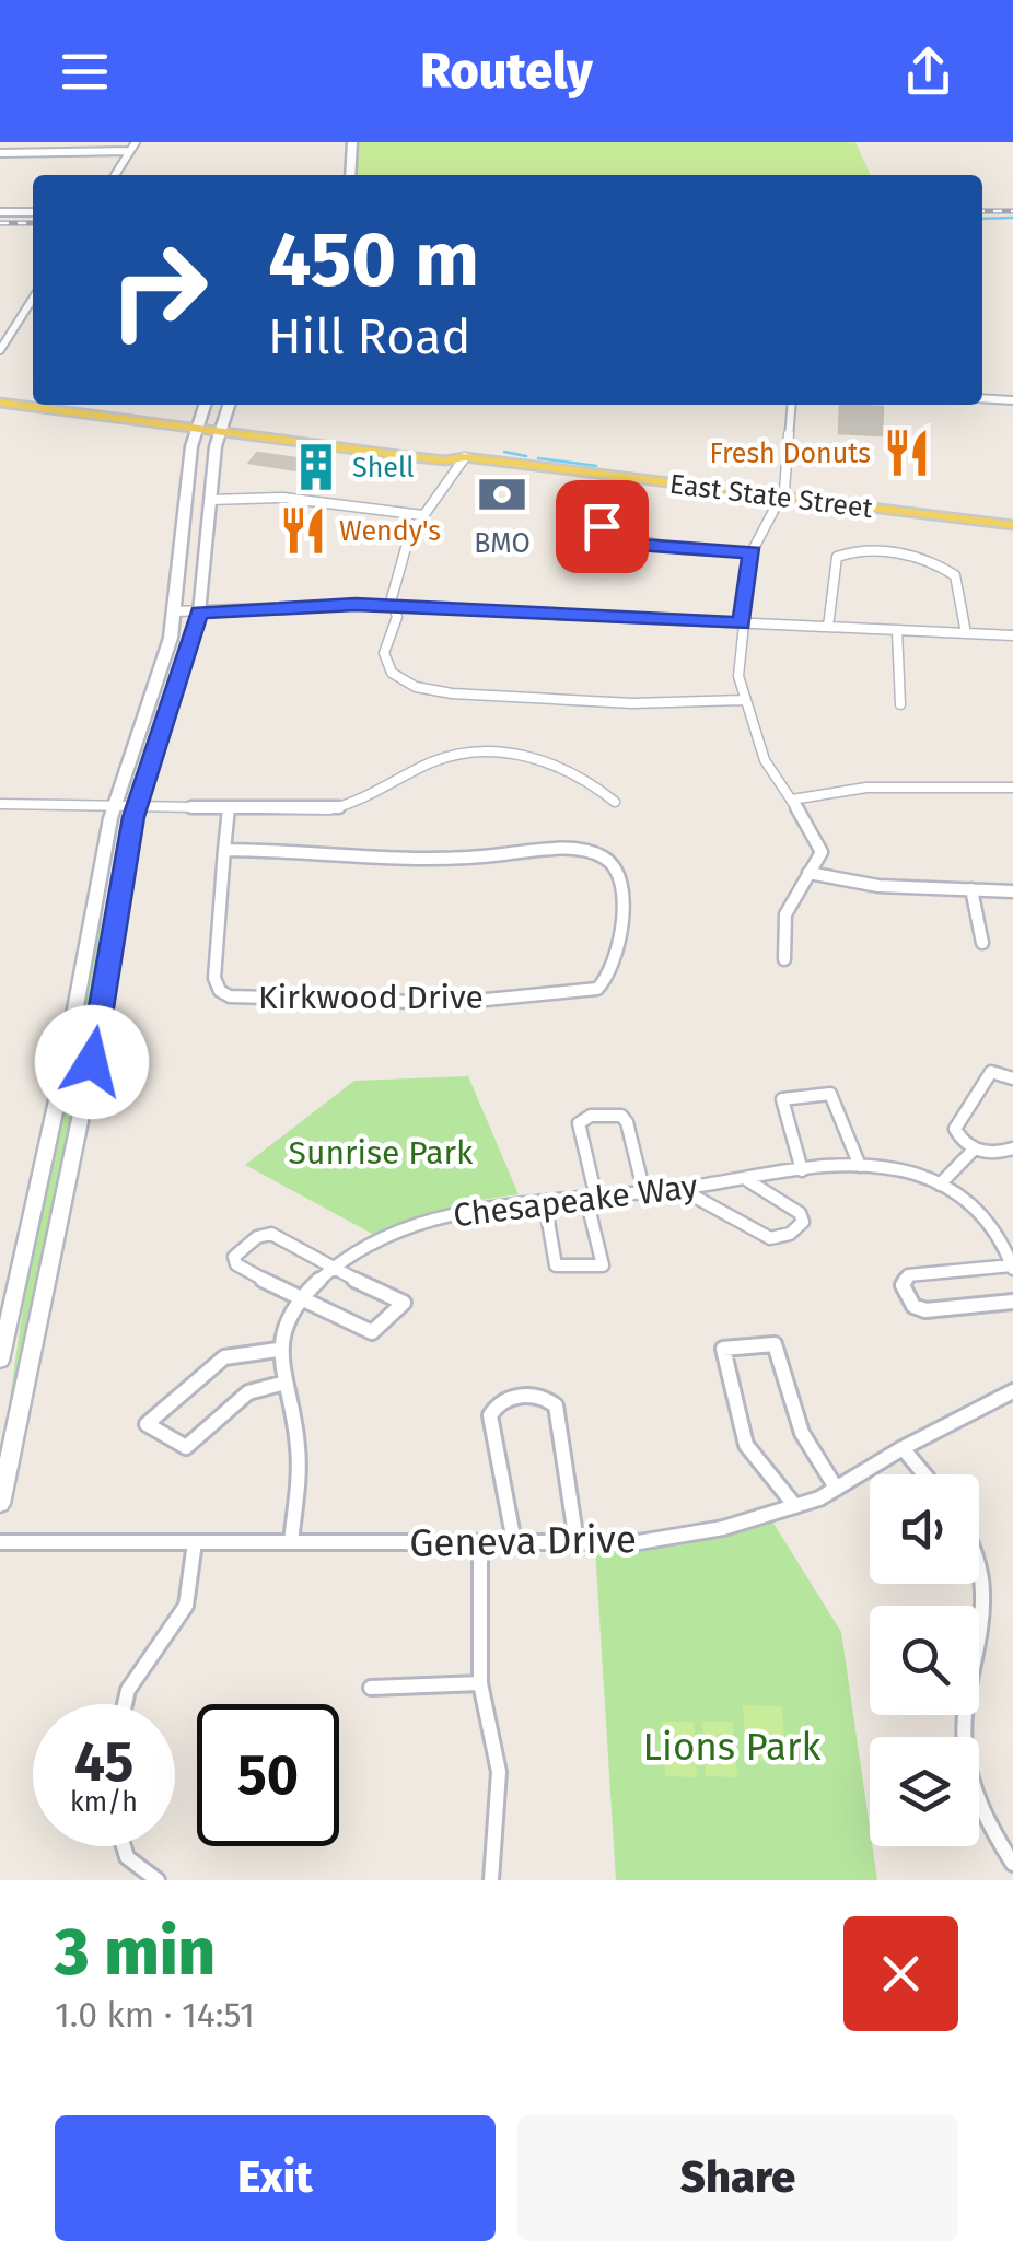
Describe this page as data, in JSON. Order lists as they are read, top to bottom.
{
  "streets": {
    "main road": ["East State Street"],
    "street": ["Kirkwood Drive", "Chesapeake Way", "Geneva Drive"]
  },
  "crossings": [
    ["Chesapeake Way", "Geneva Drive"]
  ],
  "parks": ["Sunrise Park", "Lions Park"],
  "places": {
    "restaurant": ["Fresh Donuts", "Wendy's"],
    "building": ["Shell"],
    "bank": ["BMO"]
  },
  "page": {
    "header": "Routely",
    "turn": ["450 m", "Hill Road"],
    "speed": "45 km/h",
    "limit": "50",
    "heading": ["3 min", "1.0 km · 14:51"],
    "buttons": ["Exit", "Share"]
  }
}
